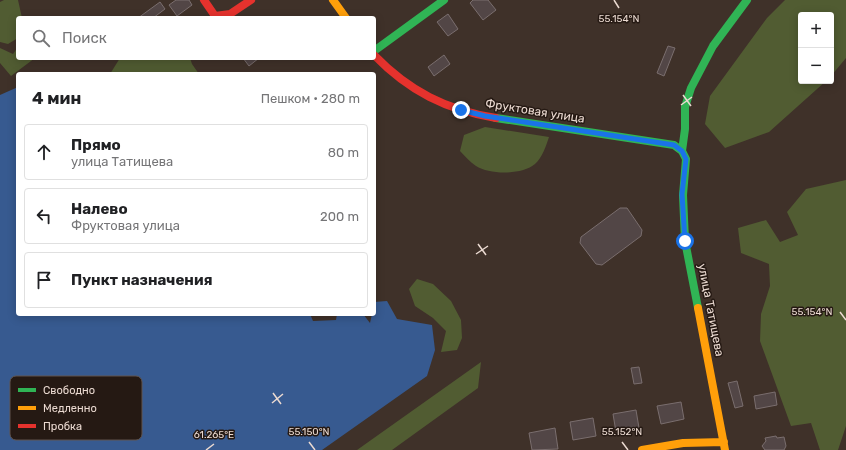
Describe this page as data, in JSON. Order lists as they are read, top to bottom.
{
  "streets": {
    "street": ["Фруктовая улица", "улица Татищева"]
  },
  "crossings": [
    ["Фруктовая улица", "улица Татищева"]
  ],
  "legend": ["Свободно", "Медленно", "Пробка"],
  "page": {
    "map_buttons": ["+", "−"],
    "search": "Поиск",
    "heading": ["4 мин", "Пешком · 280 m"],
    "list": [
      ["Прямо", "улица Татищева", "80 m"],
      ["Налево", "Фруктовая улица", "200 m"],
      "Пункт назначения"
    ]
  },
  "coordinates": [
    "55.154°N",
    "55.150°N",
    "55.152°N",
    "61.265°E"
  ]
}
